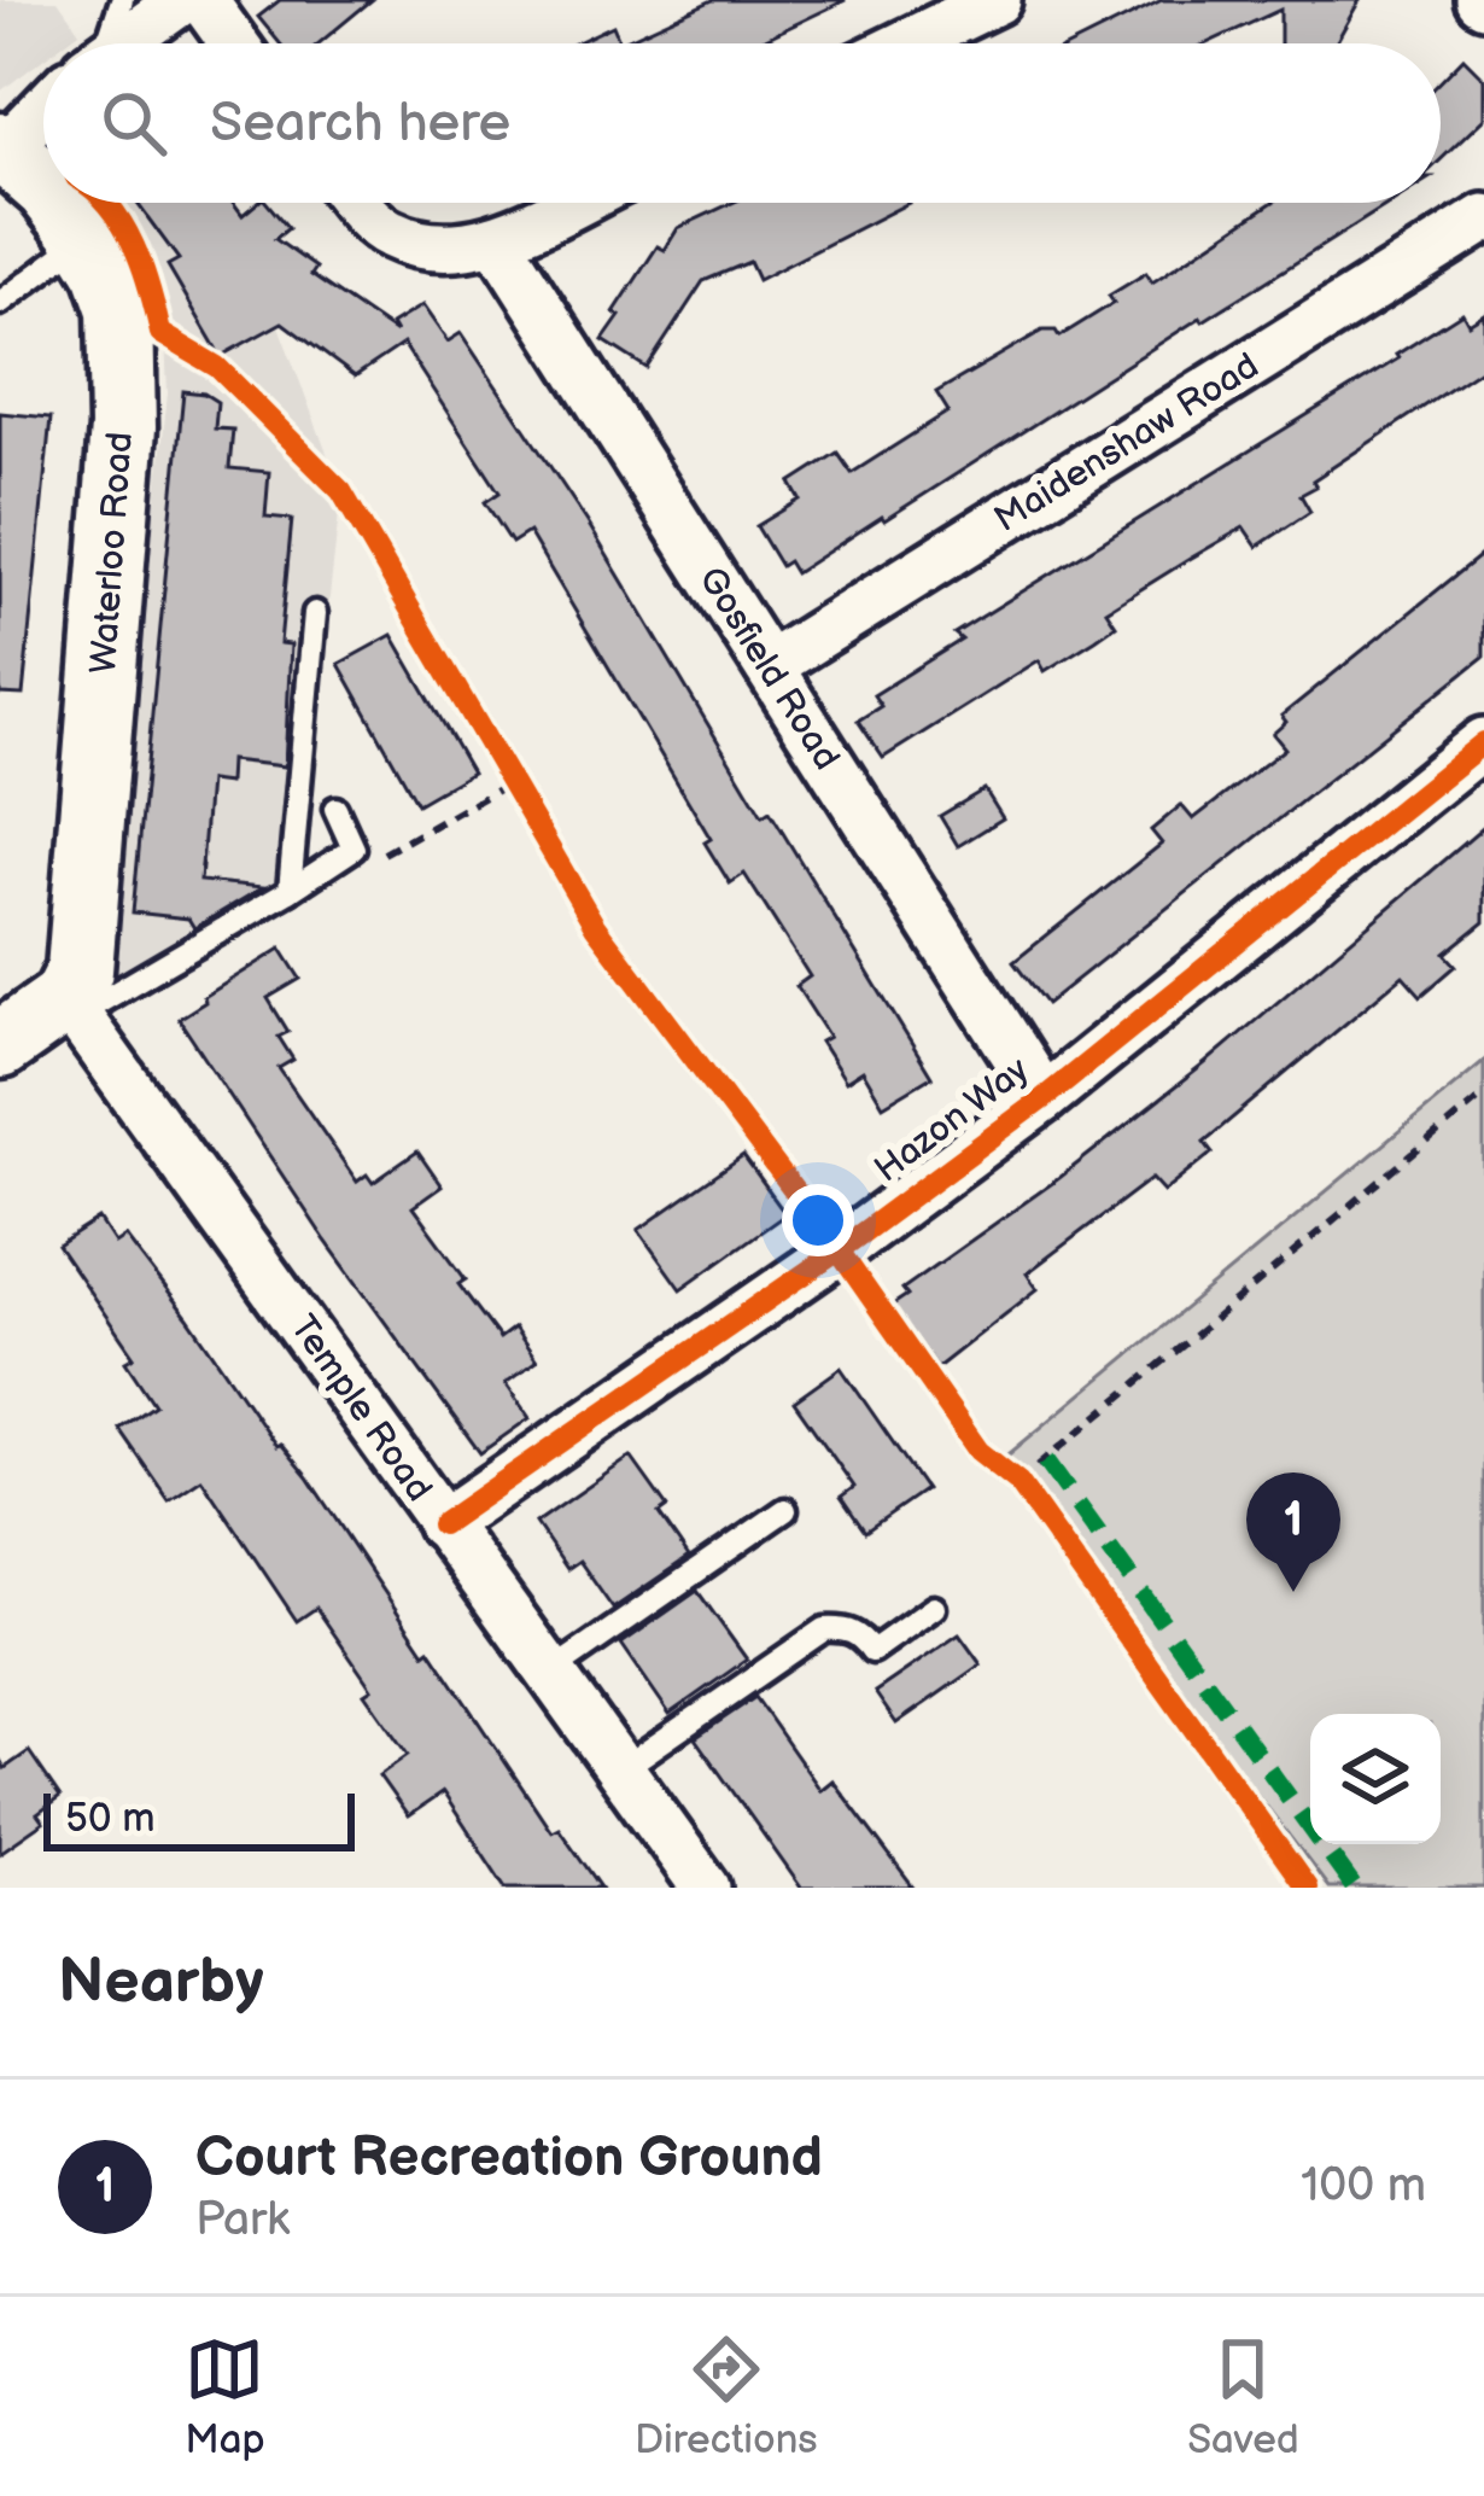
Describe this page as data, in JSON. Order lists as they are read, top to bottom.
{
  "streets": {
    "street": [
      "Maidenshaw Road",
      "Waterloo Road",
      "Gosfield Road",
      "Hazon Way",
      "Temple Road"
    ]
  },
  "crossings": [
    ["Maidenshaw Road", "Gosfield Road"],
    ["Waterloo Road", "Temple Road"],
    ["Gosfield Road", "Hazon Way"],
    ["Hazon Way", "Temple Road"]
  ],
  "scale_bar": "50 m",
  "page": {
    "search": "Search here",
    "pins": "1",
    "scale": "50 m",
    "heading": "Nearby",
    "list": [
      {
        "mark": "1",
        "name": "Court Recreation Ground",
        "note": "Park",
        "value": "100 m"
      }
    ],
    "nav": ["Map", "Directions", "Saved"]
  }
}
